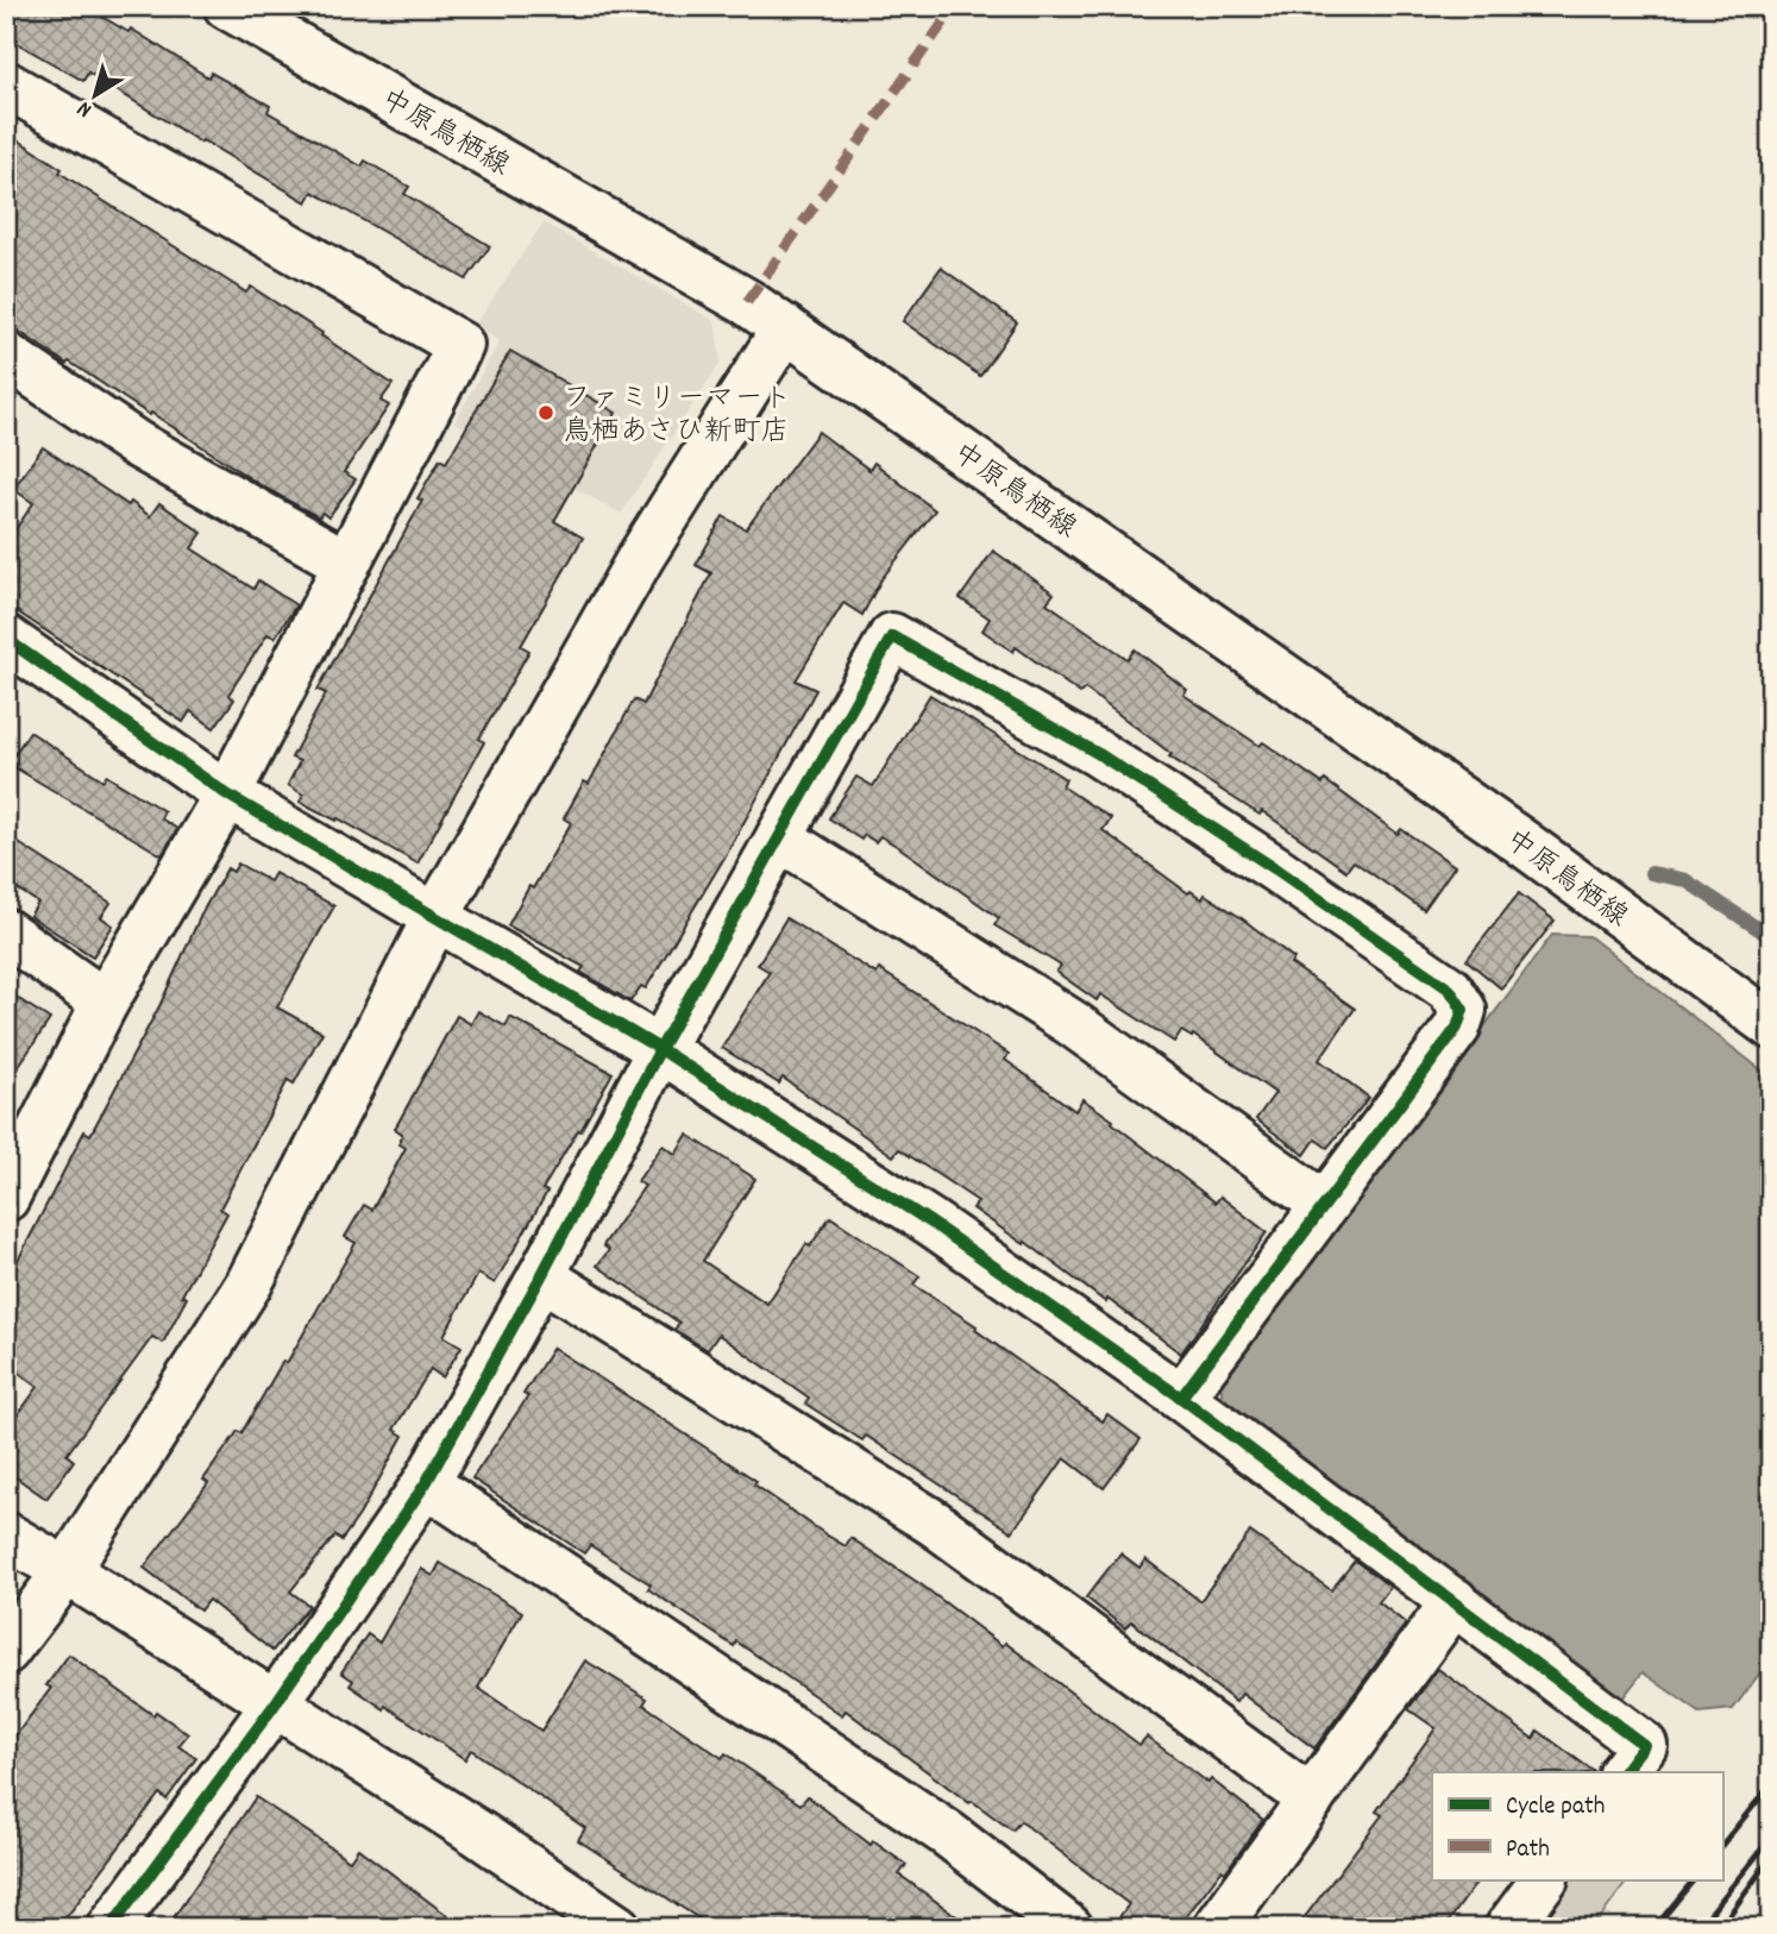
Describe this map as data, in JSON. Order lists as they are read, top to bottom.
{
  "streets": {
    "street": ["中原鳥栖線"]
  },
  "places": ["ファミリーマート 鳥栖あさひ新町店"],
  "legend": ["Cycle path", "Path"],
  "north": "bottom left"
}
